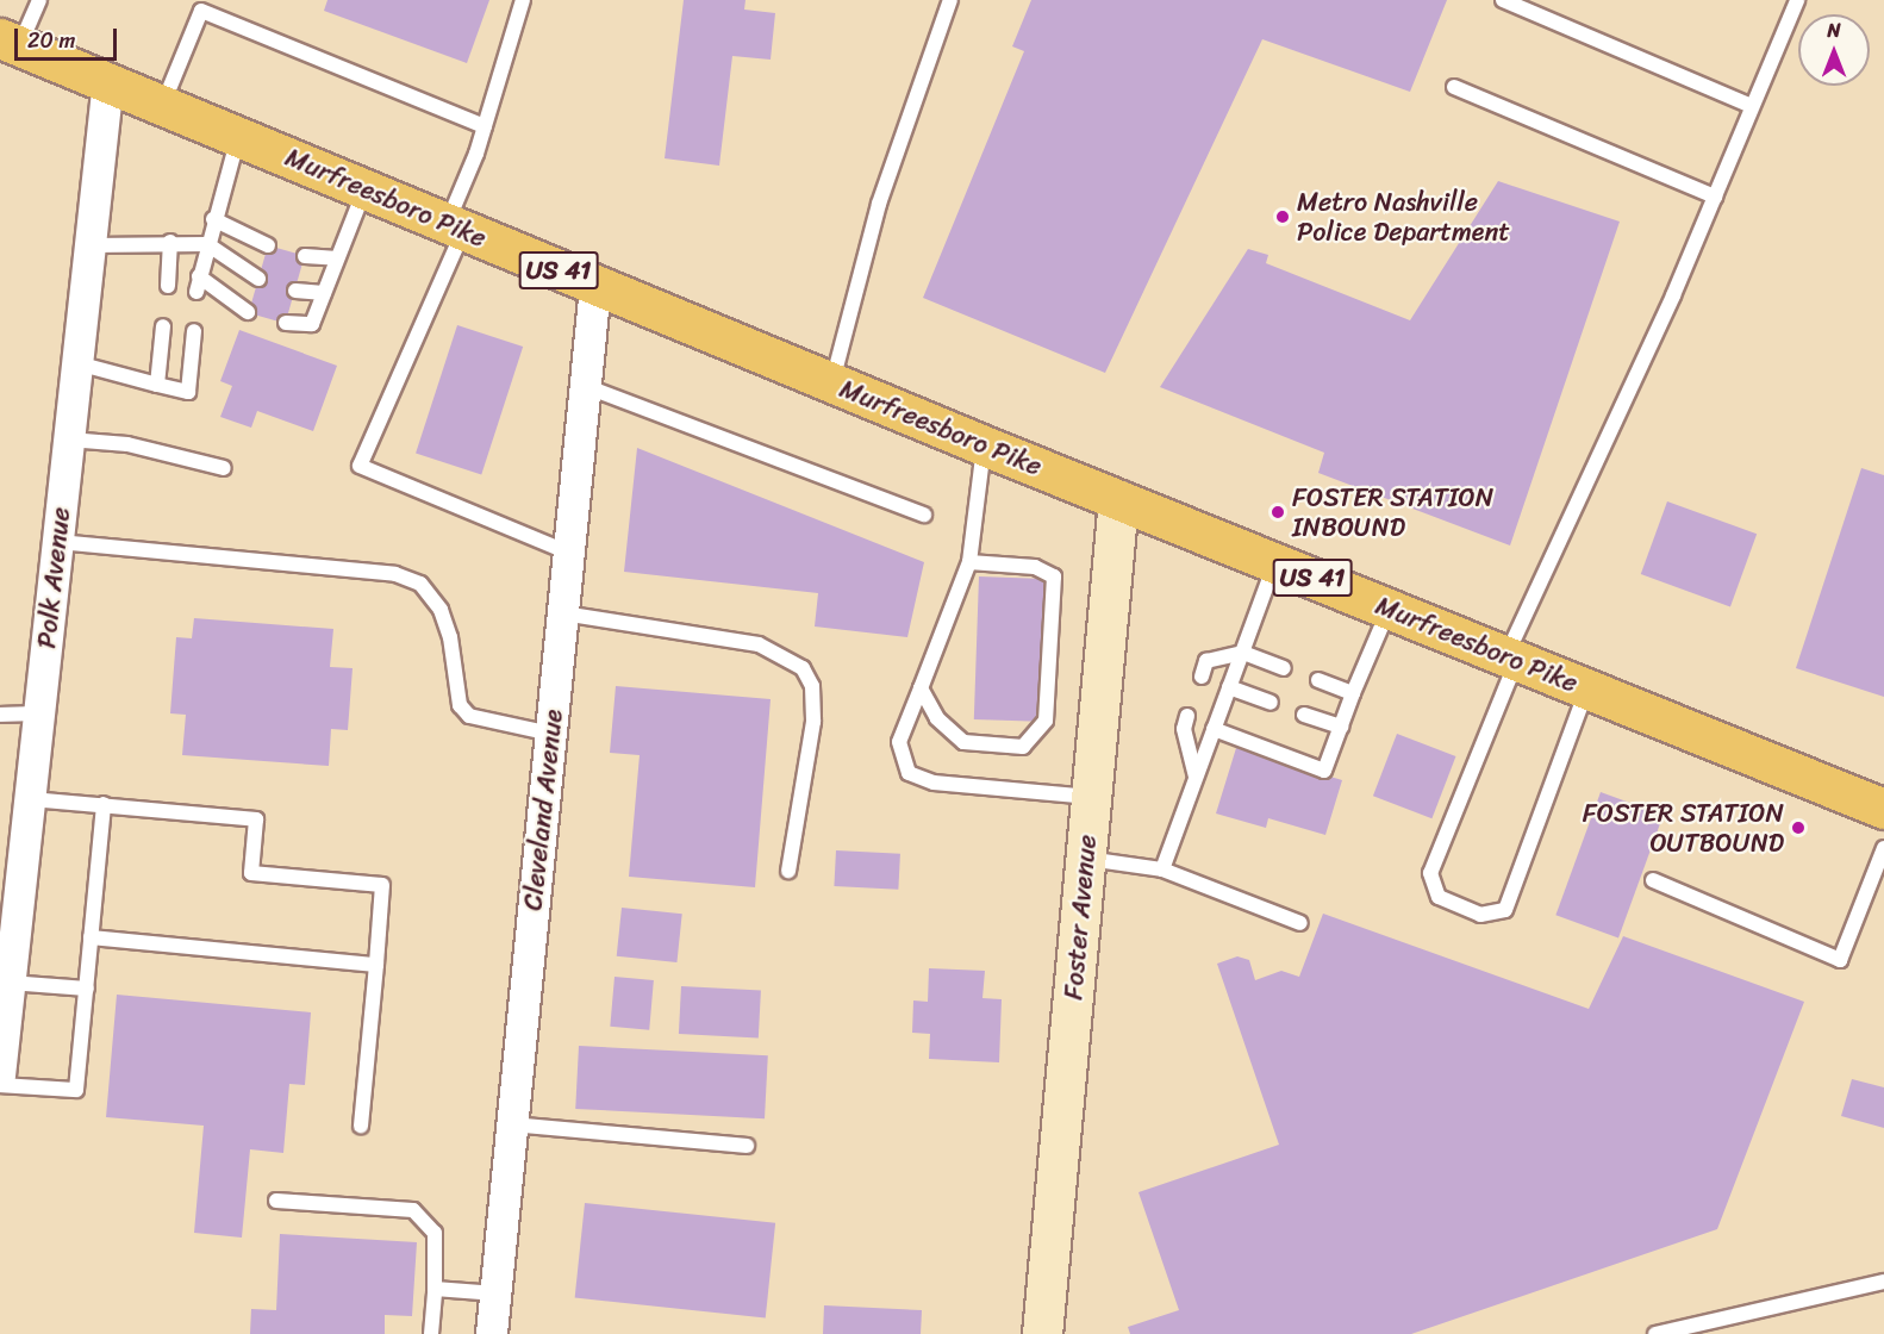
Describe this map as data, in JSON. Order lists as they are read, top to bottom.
{
  "streets": {
    "main road": ["Murfreesboro Pike", "US 41", "Foster Avenue"],
    "street": ["Polk Avenue", "Cleveland Avenue"]
  },
  "crossings": [
    ["Murfreesboro Pike", "Polk Avenue"],
    ["Murfreesboro Pike", "Cleveland Avenue"],
    ["Murfreesboro Pike", "Foster Avenue"]
  ],
  "places": ["Metro Nashville Police Department", "FOSTER STATION INBOUND", "FOSTER STATION OUTBOUND"],
  "scale_bar": "20 m",
  "north": "top"
}
